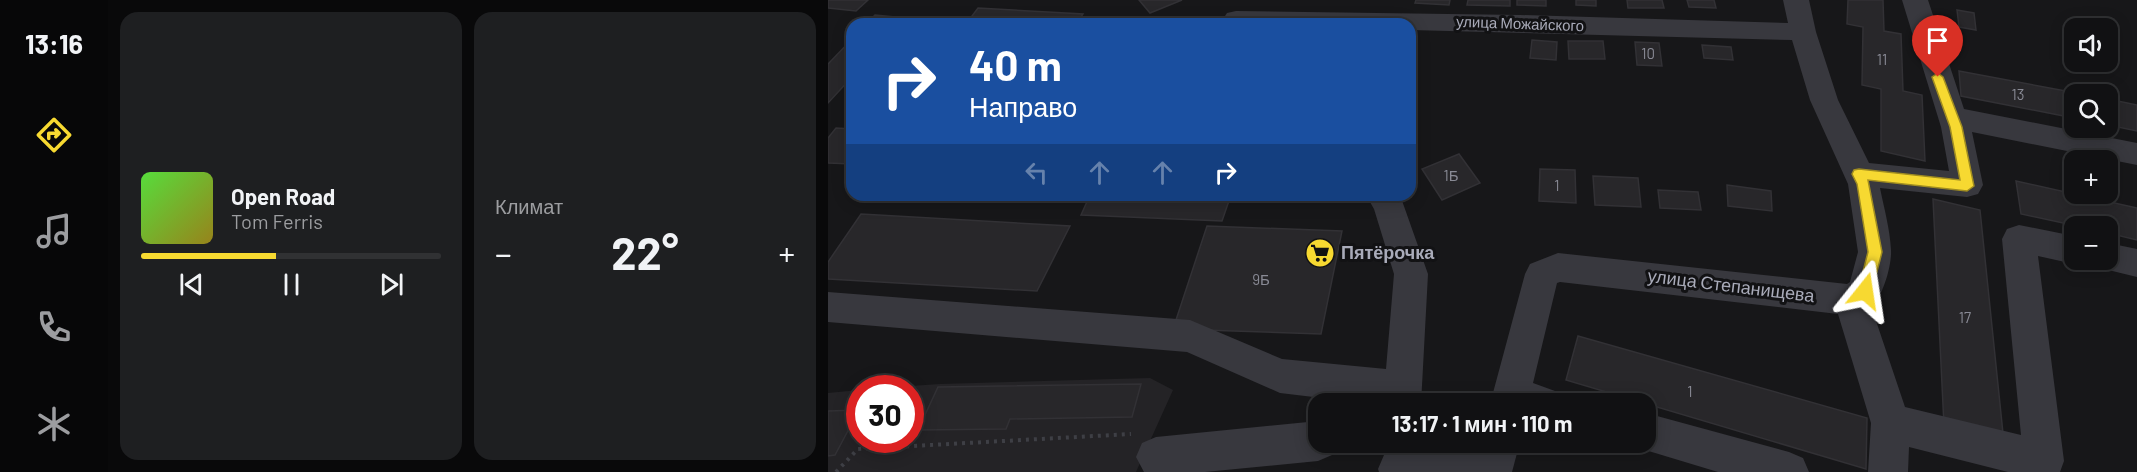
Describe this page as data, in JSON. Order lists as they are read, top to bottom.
{
  "streets": {
    "street": ["улица Можайского", "улица Степанищева"]
  },
  "places": {
    "supermarket": ["Пятёрочка"]
  },
  "house_numbers": [
    "10",
    "11",
    "13",
    "1Б",
    "1",
    "9Б",
    "17",
    "1"
  ],
  "page": {
    "tabs": "13:16",
    "tile": "Климат",
    "map_buttons": ["+", "−"],
    "turn": ["40 m", "Направо"],
    "song": ["Open Road", "Tom Ferris"],
    "heat": ["−", "22°", "+"],
    "limit": "30",
    "trip": "13:17 · 1 мин · 110 m"
  }
}
